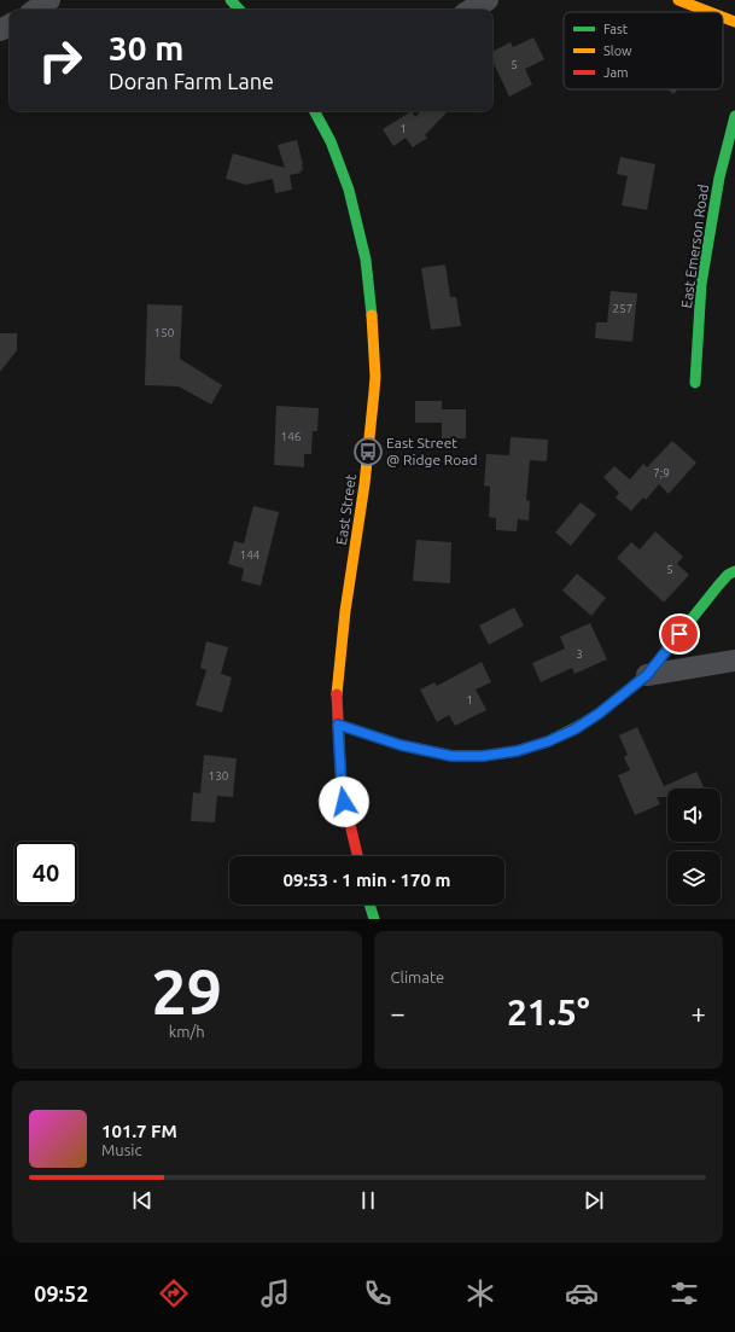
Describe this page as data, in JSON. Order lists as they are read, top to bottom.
{
  "streets": {
    "street": ["East Emerson Road", "East Street"]
  },
  "places": {
    "bus stop": ["East Street @ Ridge Road"]
  },
  "house_numbers": [
    "5",
    "1",
    "257",
    "150",
    "146",
    "7;9",
    "144",
    "5",
    "3",
    "1",
    "130"
  ],
  "legend": ["Fast", "Slow", "Jam"],
  "page": {
    "turn": ["30 m", "Doran Farm Lane"],
    "limit": "40",
    "trip": "09:53 · 1 min · 170 m",
    "tile": [
      ["29", "km/h"],
      "Climate"
    ],
    "heat": ["−", "21.5°", "+"],
    "song": ["101.7 FM", "Music"],
    "tabs": "09:52"
  }
}
